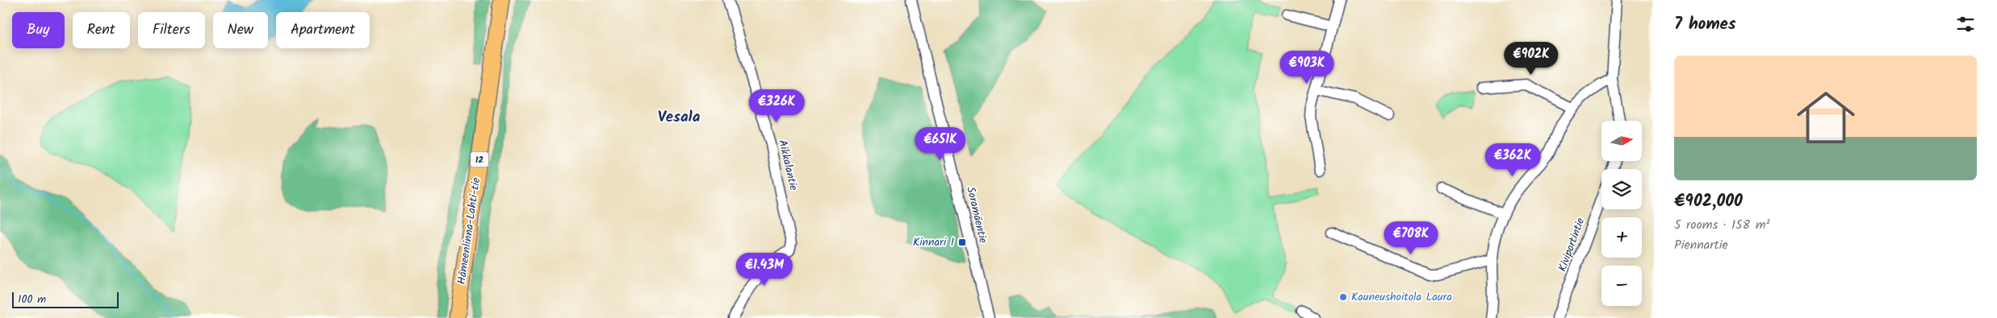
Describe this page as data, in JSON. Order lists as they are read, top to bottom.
{
  "streets": {
    "highway": ["12", "Hämeenlinna-Lahti-tie"],
    "street": ["Aikkalantie", "Soramäentie", "Kiviportintie"]
  },
  "districts": ["Vesala"],
  "places": {
    "transit": ["Kinnari I"],
    "other": ["Kauneushoitola Laura"]
  },
  "scale_bar": "100 m",
  "north": "right",
  "page": {
    "heading": "7 homes",
    "chip": [
      "Buy",
      "Rent",
      "Filters",
      "New",
      "Apartment"
    ],
    "price": [
      "€902K",
      "€903K",
      "€326K",
      "€651K",
      "€362K",
      "€708K",
      "€1.43M"
    ],
    "list": [
      {
        "name": "€902,000",
        "note": "5 rooms · 158 m² · Piennartie"
      }
    ],
    "map_buttons": ["+", "−"],
    "scale": "100 m"
  }
}
